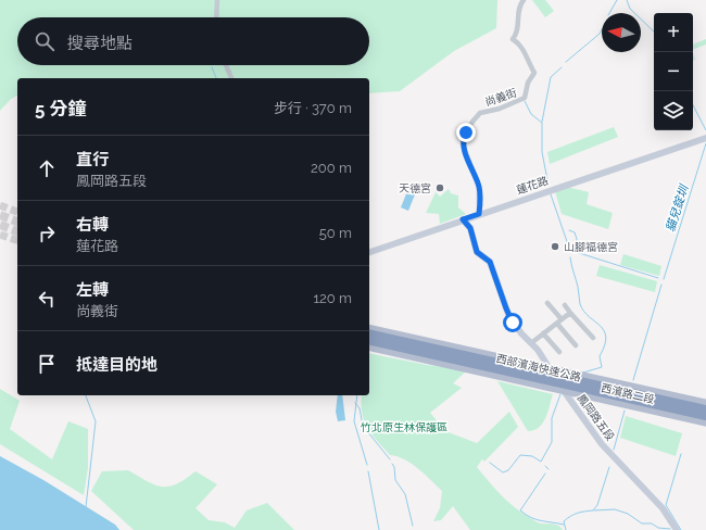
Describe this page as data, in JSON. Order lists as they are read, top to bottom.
{
  "streets": {
    "highway": ["西部濱海快速公路"],
    "main road": ["西濱路二段"],
    "street": ["尚義街", "蓮花路", "鳳岡路五段"]
  },
  "crossings": [
    ["尚義街", "蓮花路"],
    ["蓮花路", "鳳岡路五段"],
    ["西部濱海快速公路", "西濱路二段"],
    ["西部濱海快速公路", "鳳岡路五段"],
    ["西濱路二段", "鳳岡路五段"]
  ],
  "water": ["貓兒錠圳"],
  "parks": ["竹北原生林保護區"],
  "places": ["天德宮", "山腳福德宮"],
  "north": "left",
  "page": {
    "map_buttons": ["+", "−"],
    "search": "搜尋地點",
    "heading": ["5 分鐘", "步行 · 370 m"],
    "list": [
      ["直行", "鳳岡路五段", "200 m"],
      ["右轉", "蓮花路", "50 m"],
      ["左轉", "尚義街", "120 m"],
      "抵達目的地"
    ]
  }
}
